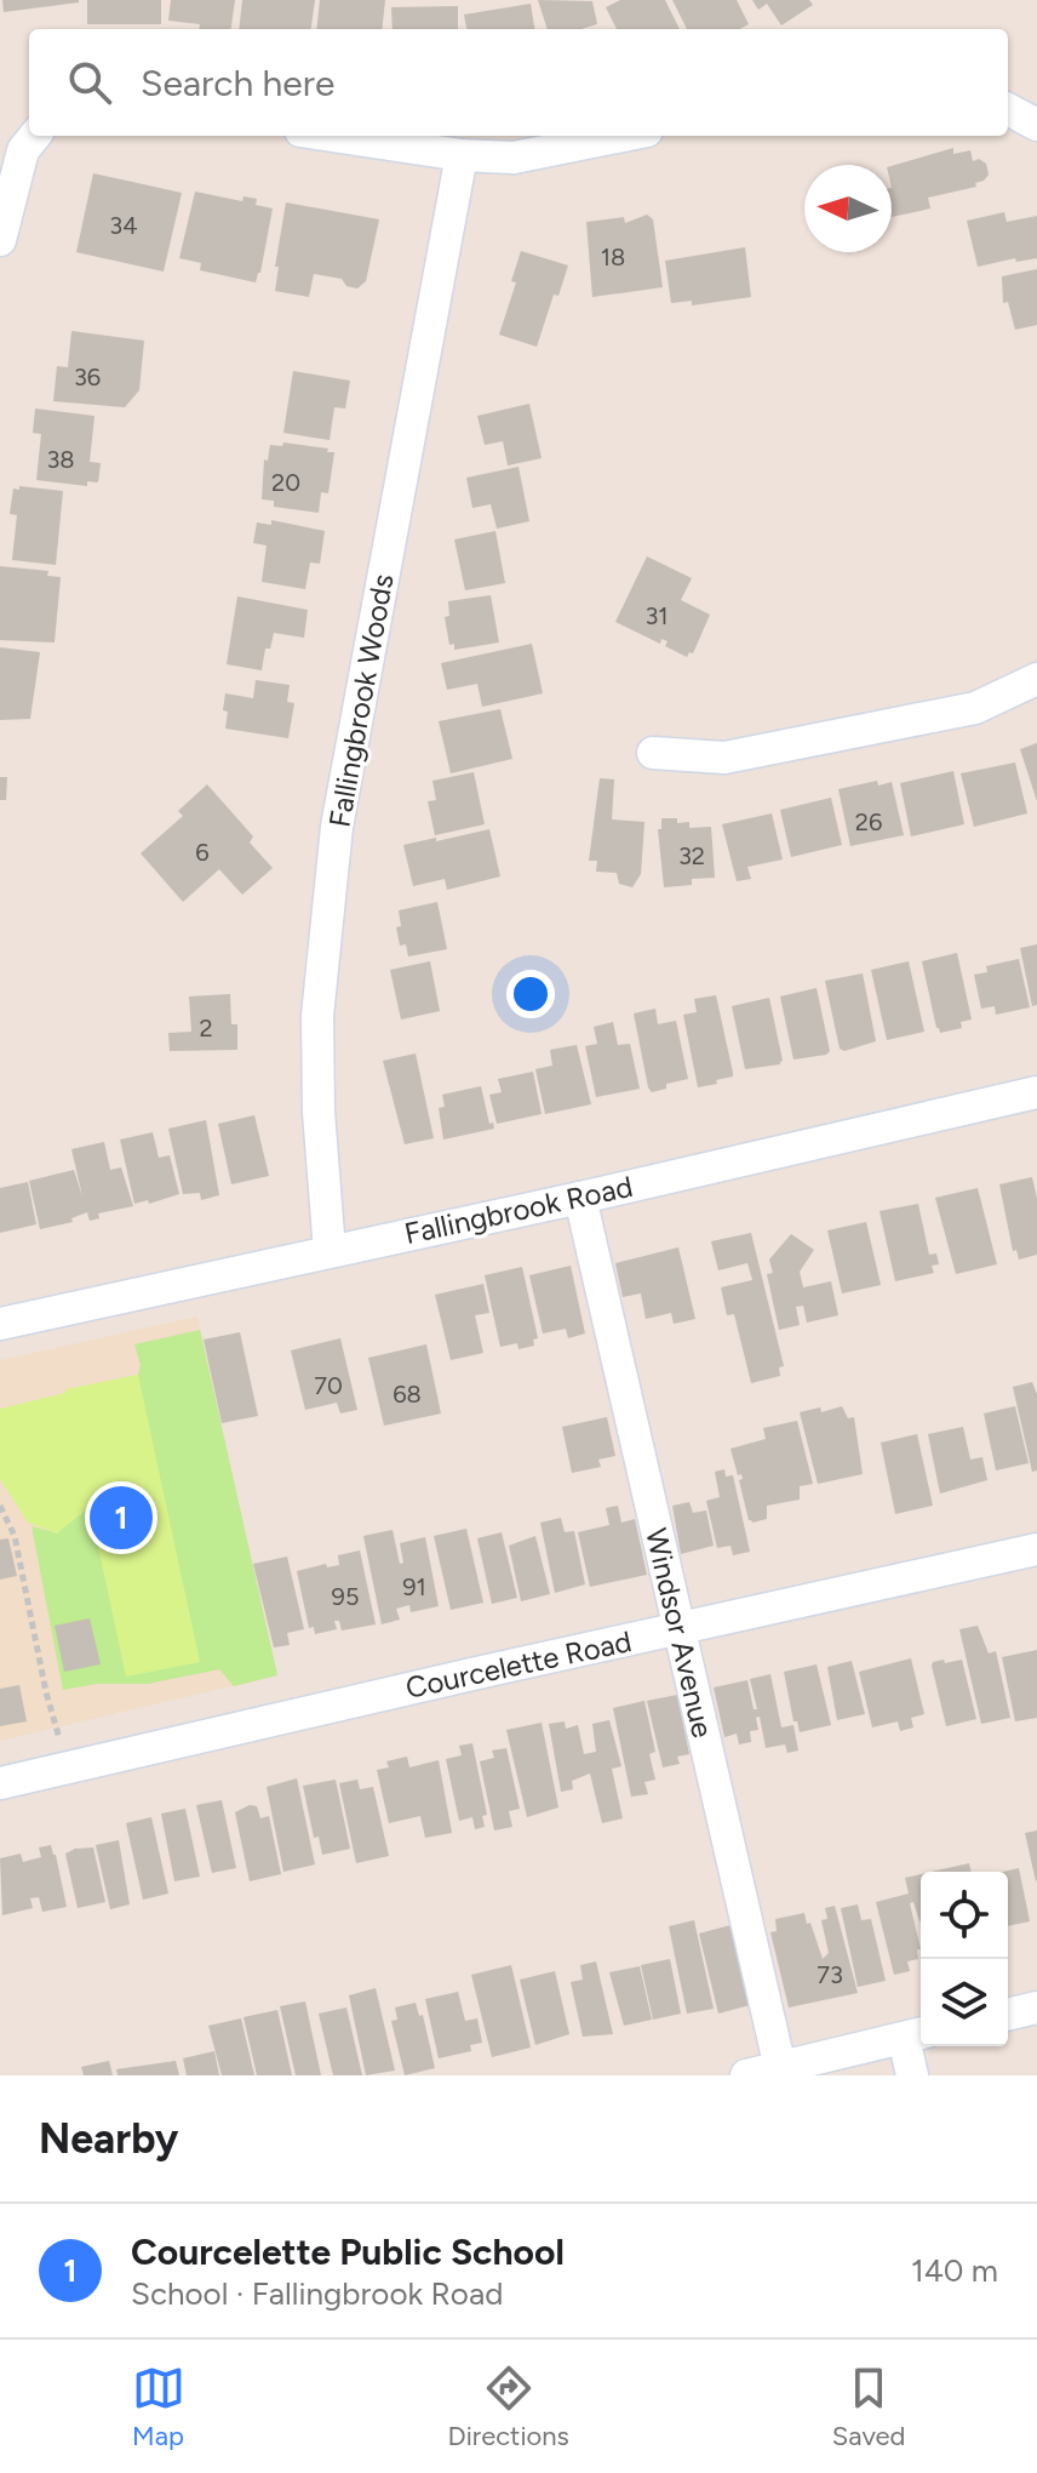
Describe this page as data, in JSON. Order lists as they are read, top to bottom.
{
  "streets": {
    "street": [
      "Fallingbrook Woods",
      "Fallingbrook Road",
      "Windsor Avenue",
      "Courcelette Road"
    ]
  },
  "crossings": [
    ["Fallingbrook Woods", "Fallingbrook Road"],
    ["Fallingbrook Road", "Windsor Avenue"],
    ["Windsor Avenue", "Courcelette Road"]
  ],
  "house_numbers": [
    "34",
    "18",
    "36",
    "38",
    "20",
    "31",
    "26",
    "6",
    "32",
    "2",
    "70",
    "68",
    "91",
    "95",
    "73"
  ],
  "north": "left",
  "page": {
    "search": "Search here",
    "pins": "1",
    "heading": "Nearby",
    "list": [
      {
        "mark": "1",
        "name": "Courcelette Public School",
        "note": "School · Fallingbrook Road",
        "value": "140 m"
      }
    ],
    "nav": ["Map", "Directions", "Saved"]
  }
}
